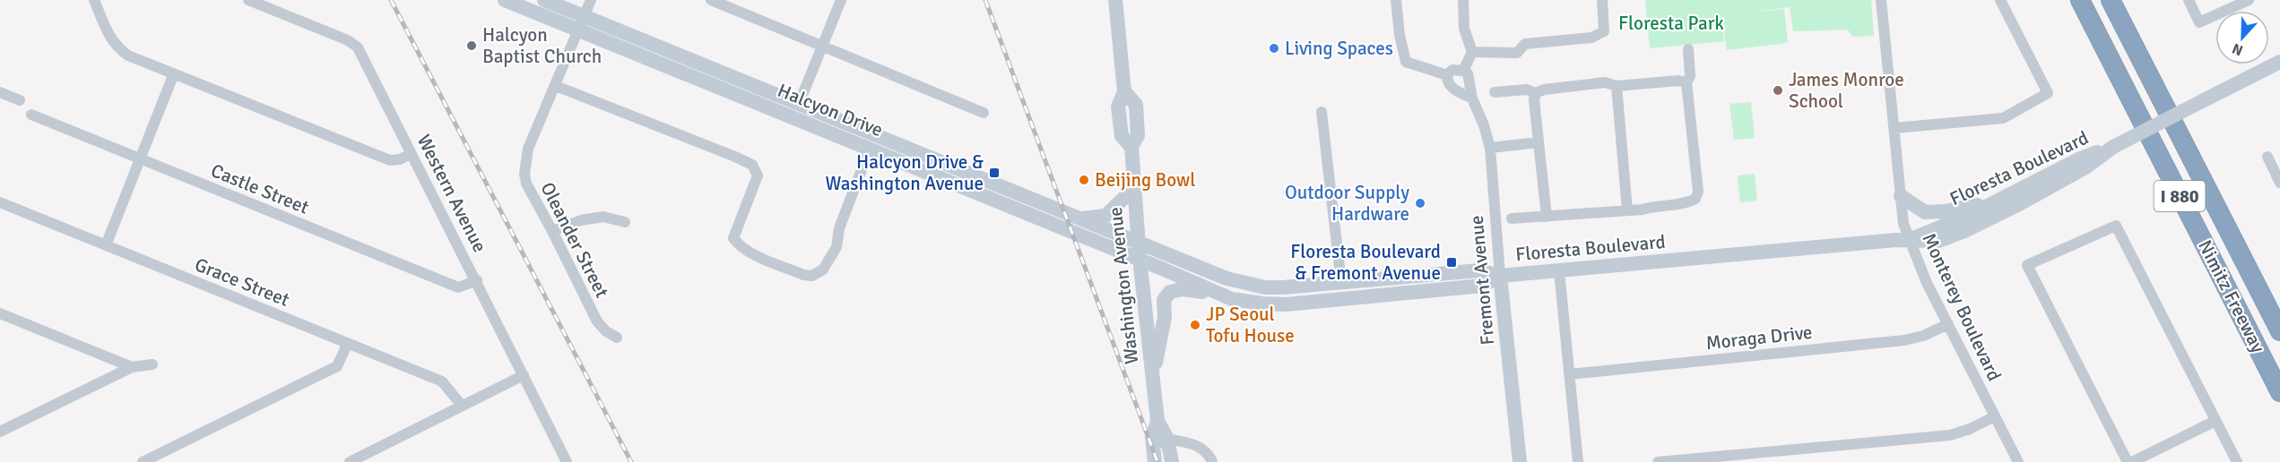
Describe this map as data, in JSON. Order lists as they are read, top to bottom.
{
  "streets": {
    "highway": ["I 880", "Nimitz Freeway"],
    "street": [
      "Halcyon Drive",
      "Floresta Boulevard",
      "Castle Street",
      "Western Avenue",
      "Oleander Street",
      "Fremont Avenue",
      "Grace Street",
      "Washington Avenue",
      "Monterey Boulevard",
      "Moraga Drive"
    ]
  },
  "crossings": [
    ["Halcyon Drive", "Floresta Boulevard"],
    ["Halcyon Drive", "Oleander Street"],
    ["Halcyon Drive", "Washington Avenue"],
    ["Floresta Boulevard", "Fremont Avenue"],
    ["Floresta Boulevard", "Washington Avenue"],
    ["Floresta Boulevard", "Monterey Boulevard"],
    ["Castle Street", "Western Avenue"],
    ["Monterey Boulevard", "Moraga Drive"]
  ],
  "parks": ["Floresta Park"],
  "places": {
    "other": [
      "Halcyon Baptist Church",
      "Living Spaces",
      "James Monroe School",
      "Beijing Bowl",
      "Outdoor Supply Hardware",
      "JP Seoul Tofu House"
    ],
    "transit": ["Halcyon Drive & Washington Avenue", "Floresta Boulevard & Fremont Avenue"]
  },
  "north": "bottom"
}
